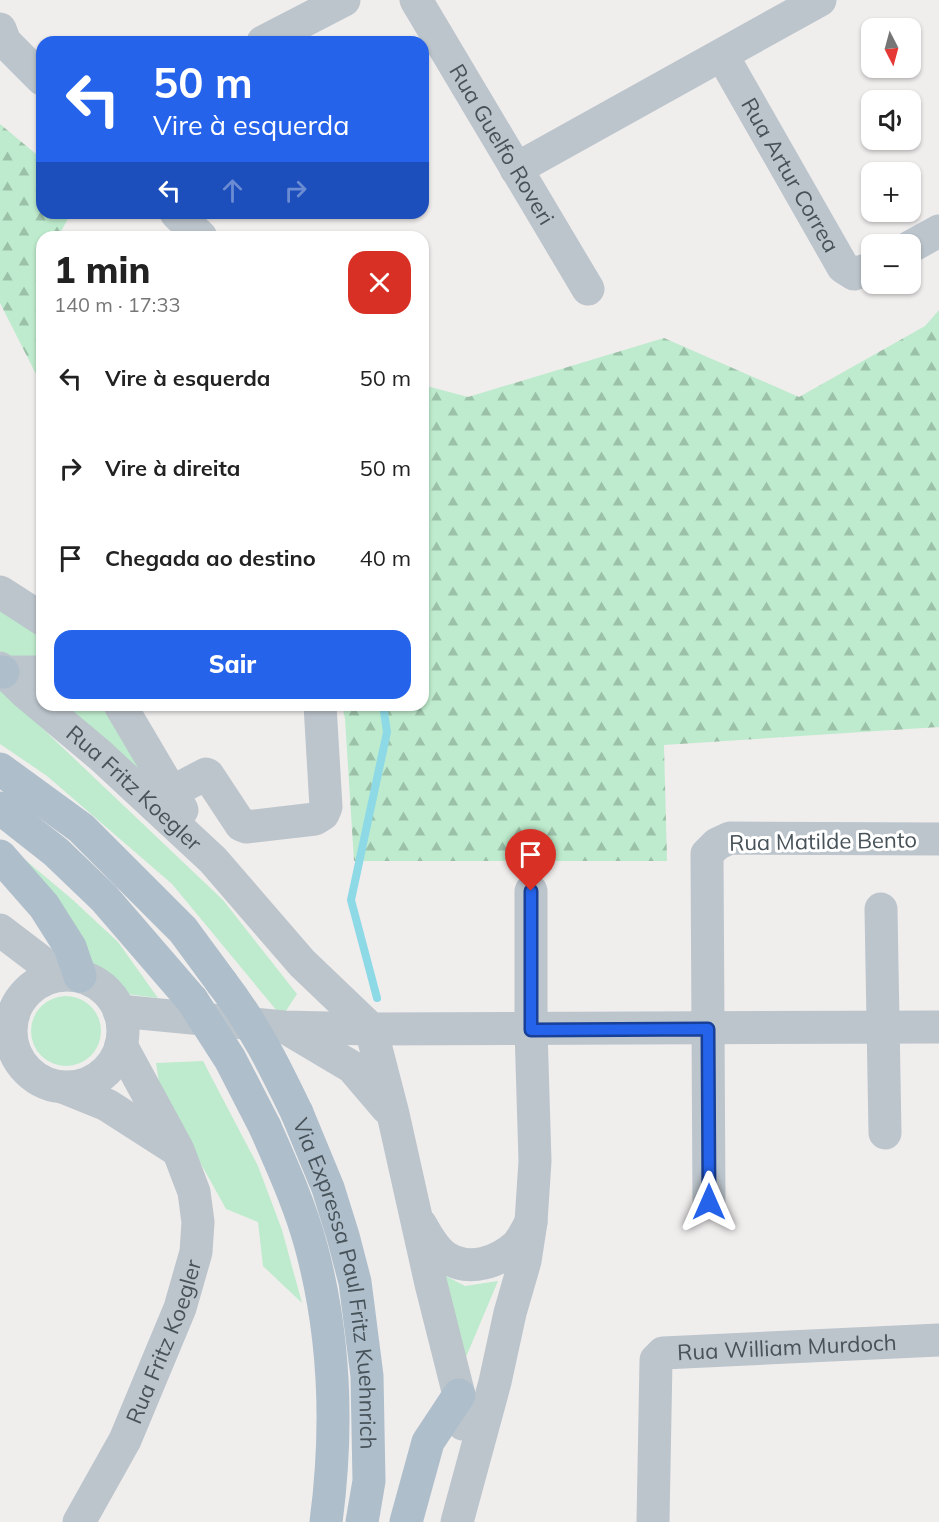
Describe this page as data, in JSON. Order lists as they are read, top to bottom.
{
  "streets": {
    "main road": ["Via Expressa Paul Fritz Kuehnrich"],
    "street": [
      "Rua Guelfo Roveri",
      "Rua Artur Correa",
      "Rua Fritz Koegler",
      "Rua Matilde Bento",
      "Rua William Murdoch"
    ]
  },
  "north": "bottom",
  "page": {
    "map_buttons": ["+", "−"],
    "turn": ["50 m", "Vire à esquerda"],
    "heading": ["1 min", "140 m · 17:33"],
    "list": [
      {
        "name": "Vire à esquerda",
        "value": "50 m"
      },
      {
        "name": "Vire à direita",
        "value": "50 m"
      },
      {
        "name": "Chegada ao destino",
        "value": "40 m"
      }
    ],
    "buttons": "Sair"
  }
}
